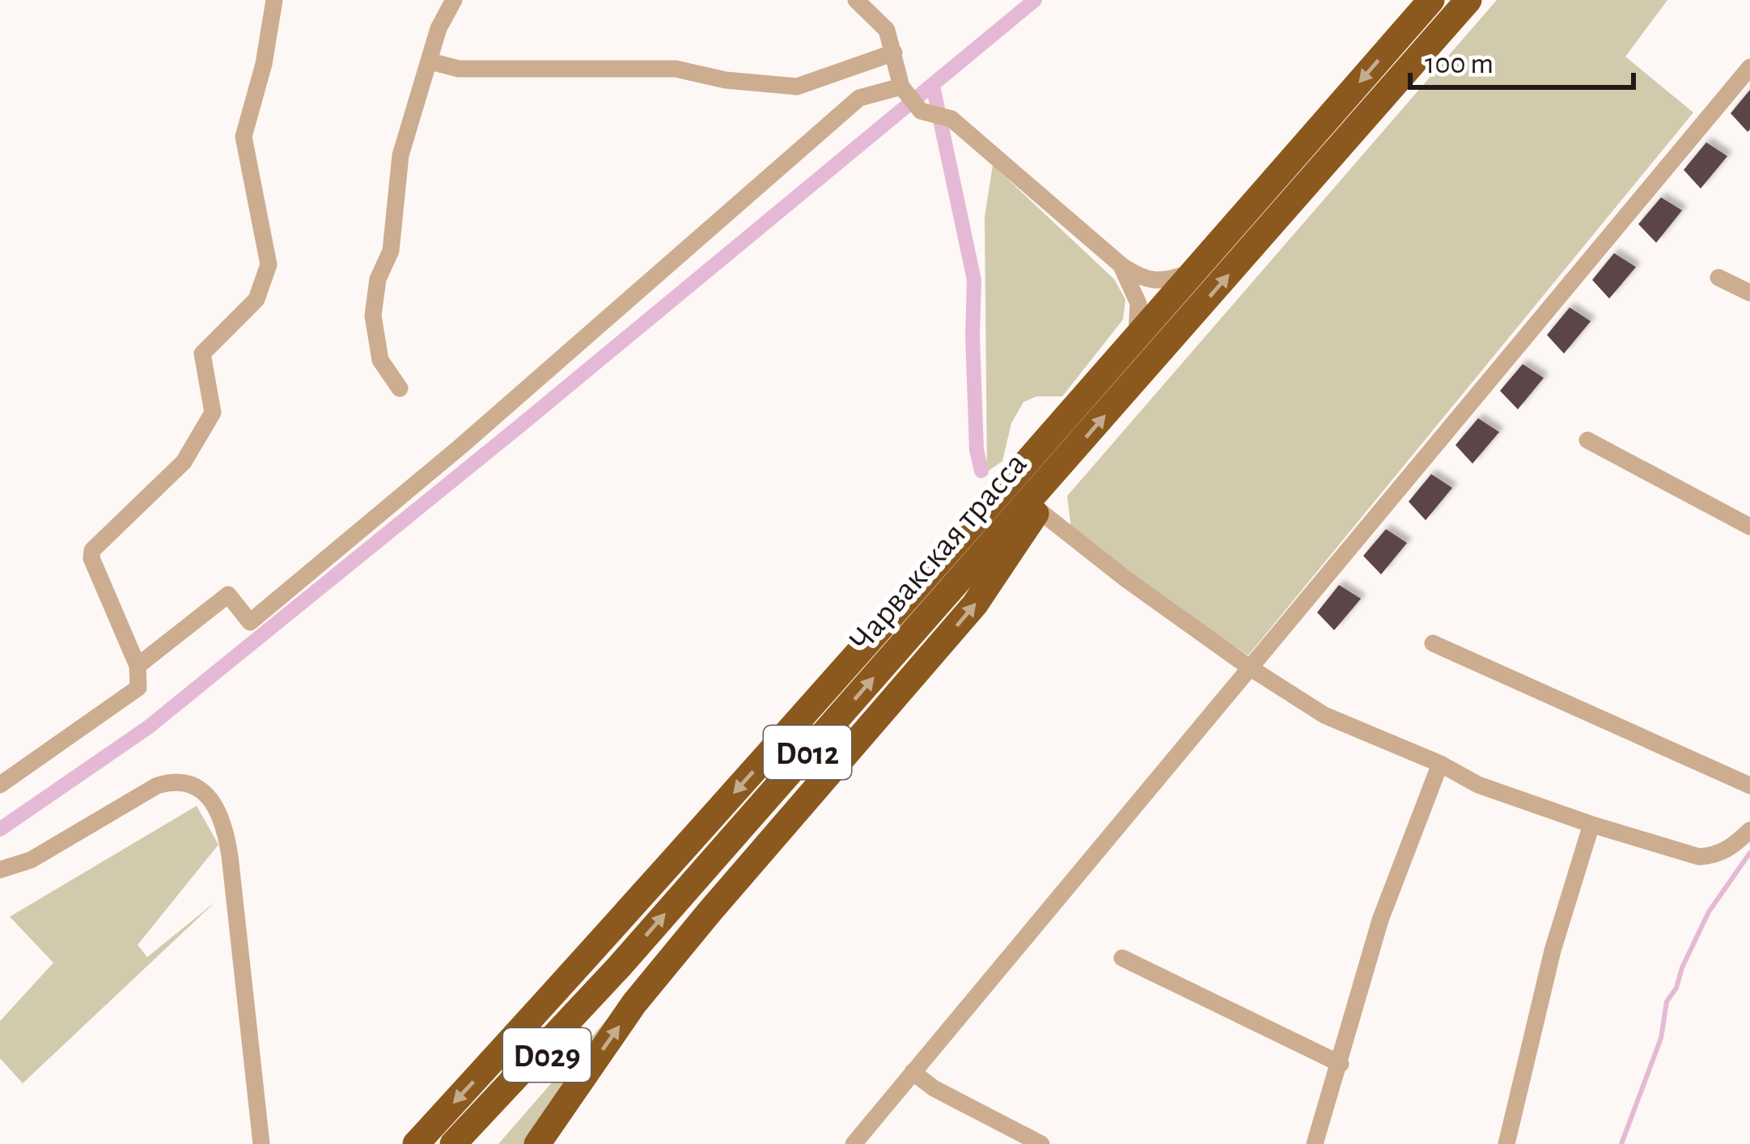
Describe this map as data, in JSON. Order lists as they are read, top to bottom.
{
  "streets": {
    "highway": ["Чарвакская трасса", "D012", "D029"]
  },
  "crossings": [
    ["Чарвакская трасса", "D029"]
  ],
  "scale_bar": "100 m"
}
